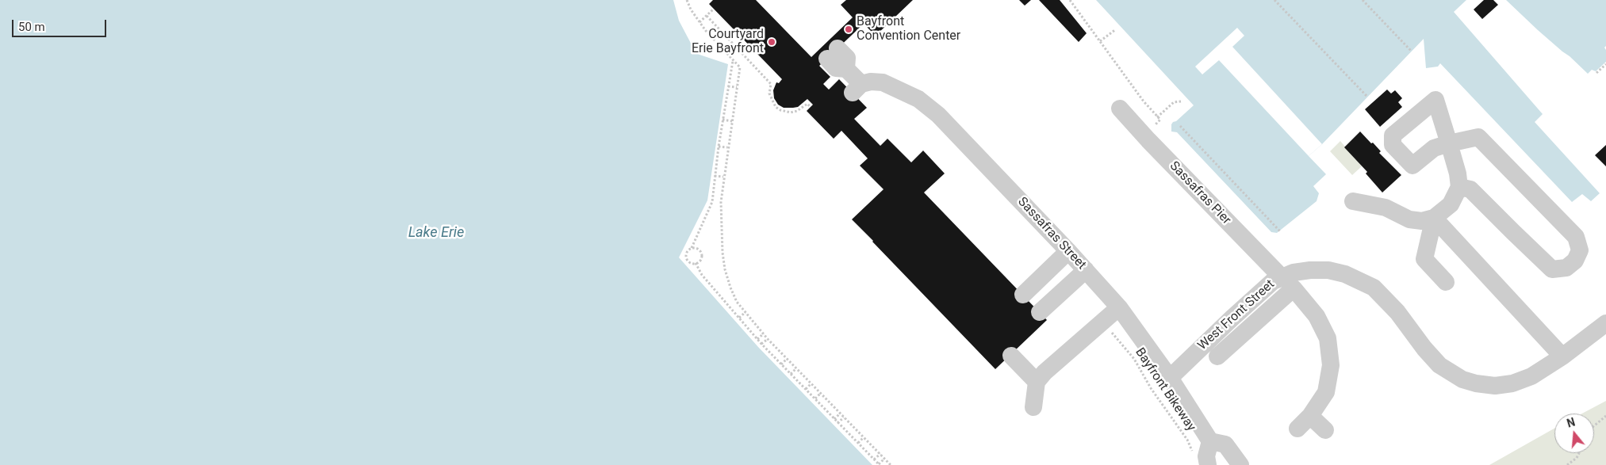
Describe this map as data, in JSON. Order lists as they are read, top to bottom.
{
  "streets": {
    "street": ["Sassafras Pier", "Sassafras Street", "West Front Street"],
    "path": ["Bayfront Bikeway"]
  },
  "crossings": [
    ["Sassafras Pier", "West Front Street"],
    ["Sassafras Street", "West Front Street"]
  ],
  "water": ["Lake Erie"],
  "places": ["Bayfront Convention Center", "Courtyard Erie Bayfront"],
  "scale_bar": "50 m",
  "north": "top"
}
